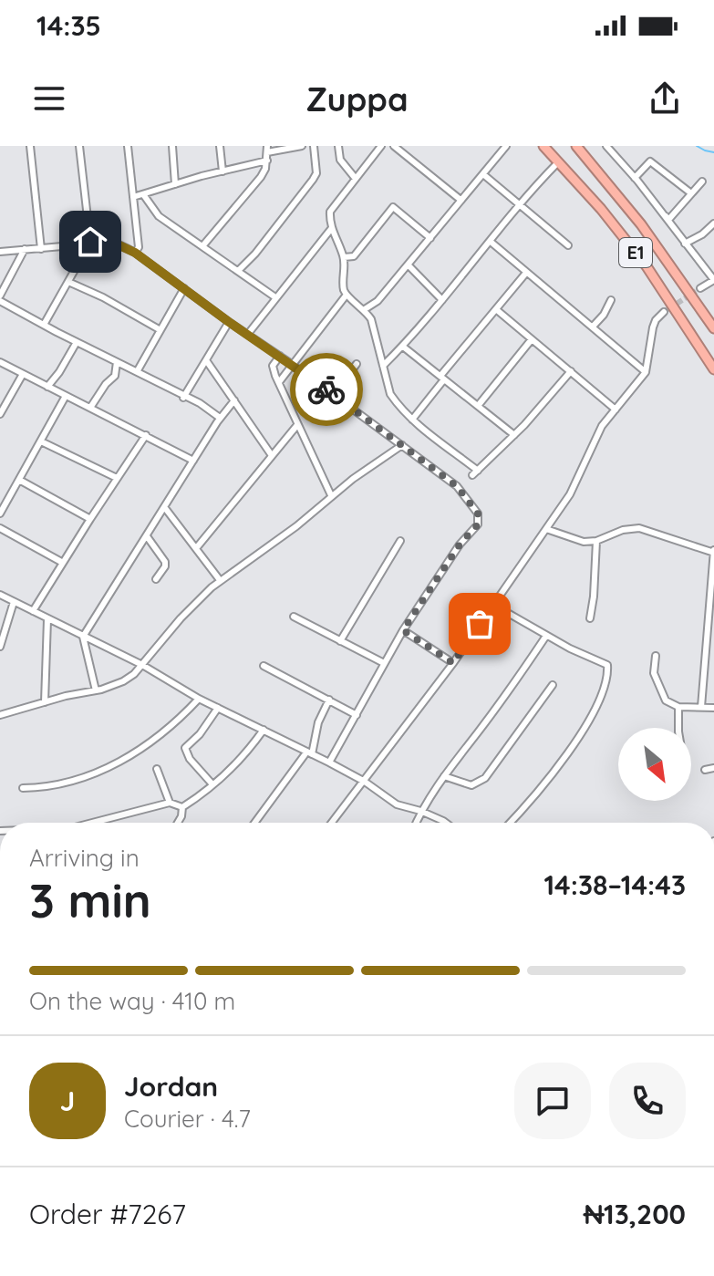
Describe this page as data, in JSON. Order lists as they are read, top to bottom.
{
  "streets": {
    "highway": ["E1"]
  },
  "north": "bottom right",
  "page": {
    "status": "14:35",
    "header": "Zuppa",
    "heading": ["3 min", "Arriving in", "14:38–14:43"],
    "panel": [
      "Jordan",
      "Courier · 4.7",
      "Order #7267",
      "₦13,200"
    ],
    "bar": "On the way · 410 m",
    "round": "J"
  }
}
